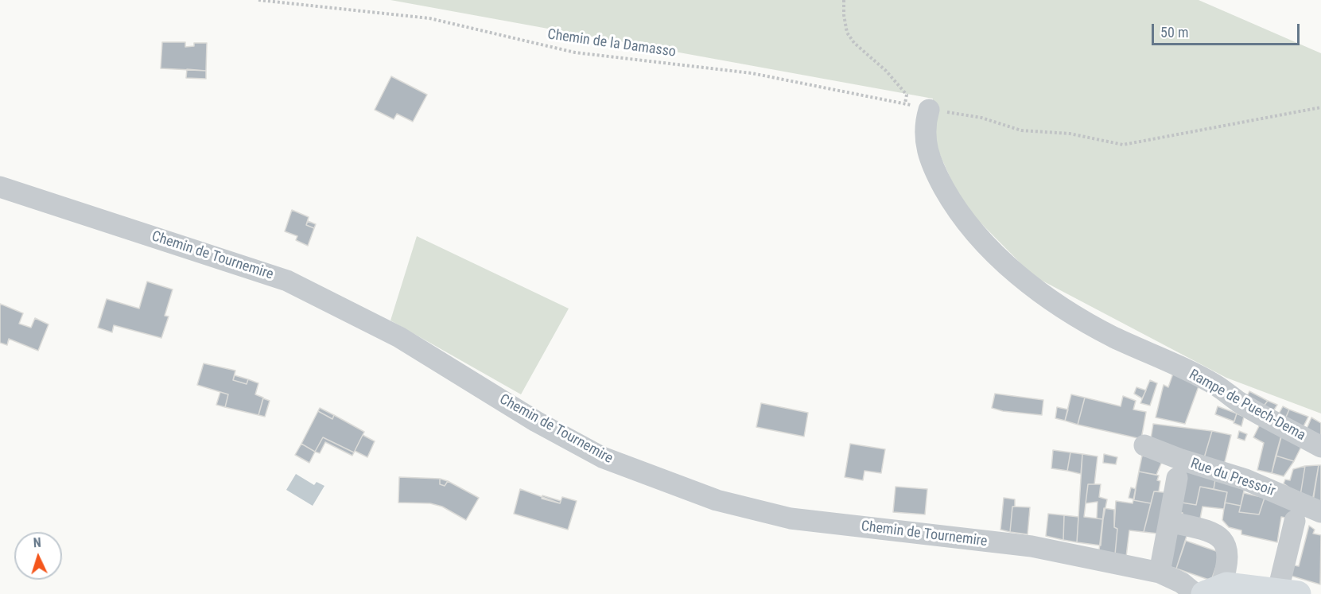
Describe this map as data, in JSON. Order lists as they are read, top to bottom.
{
  "streets": {
    "street": ["Chemin de Tournemire", "Rampe de Puech-Dema", "Rue du Pressoir"],
    "path": ["Chemin de la Damasso"]
  },
  "crossings": [
    ["Chemin de la Damasso", "Rampe de Puech-Dema"]
  ],
  "scale_bar": "50 m",
  "north": "top"
}
